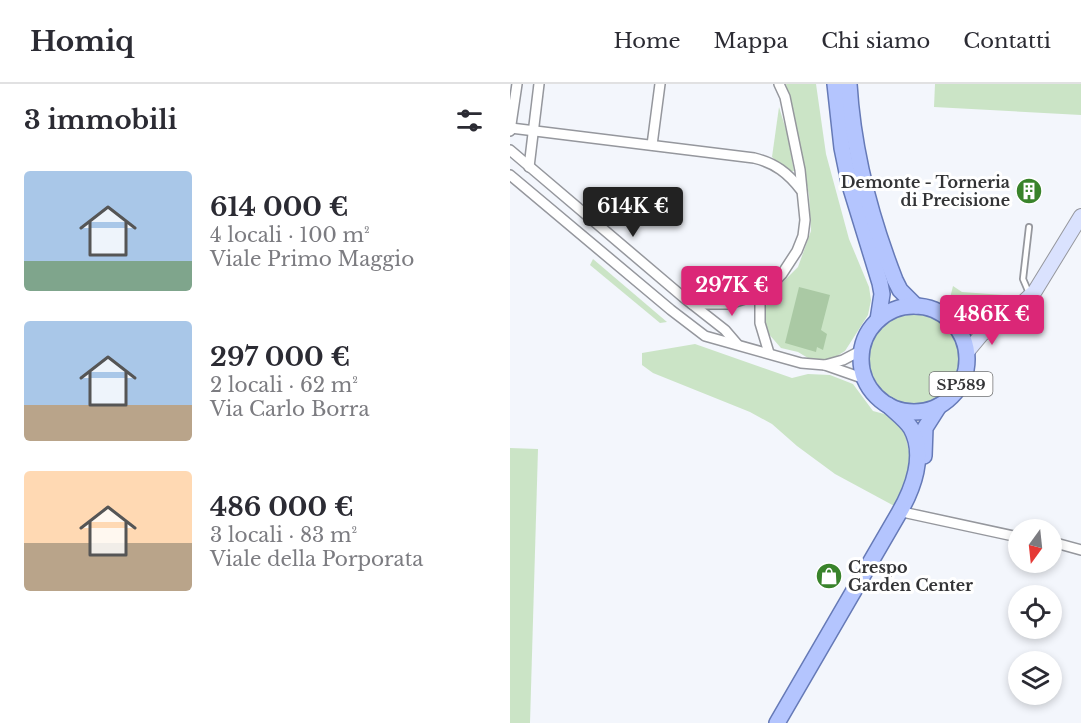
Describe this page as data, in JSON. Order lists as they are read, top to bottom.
{
  "streets": {
    "main road": ["SP589"]
  },
  "places": {
    "building": ["Demonte - Torneria di Precisione"],
    "shop": ["Crespo Garden Center"]
  },
  "north": "bottom",
  "page": {
    "header": "Homiq",
    "nav": [
      "Home",
      "Mappa",
      "Chi siamo",
      "Contatti"
    ],
    "heading": "3 immobili",
    "list": [
      {
        "name": "614 000 €",
        "note": "4 locali · 100 m² · Viale Primo Maggio"
      },
      {
        "name": "297 000 €",
        "note": "2 locali · 62 m² · Via Carlo Borra"
      },
      {
        "name": "486 000 €",
        "note": "3 locali · 83 m² · Viale della Porporata"
      }
    ],
    "price": ["614K €", "297K €", "486K €"]
  }
}
